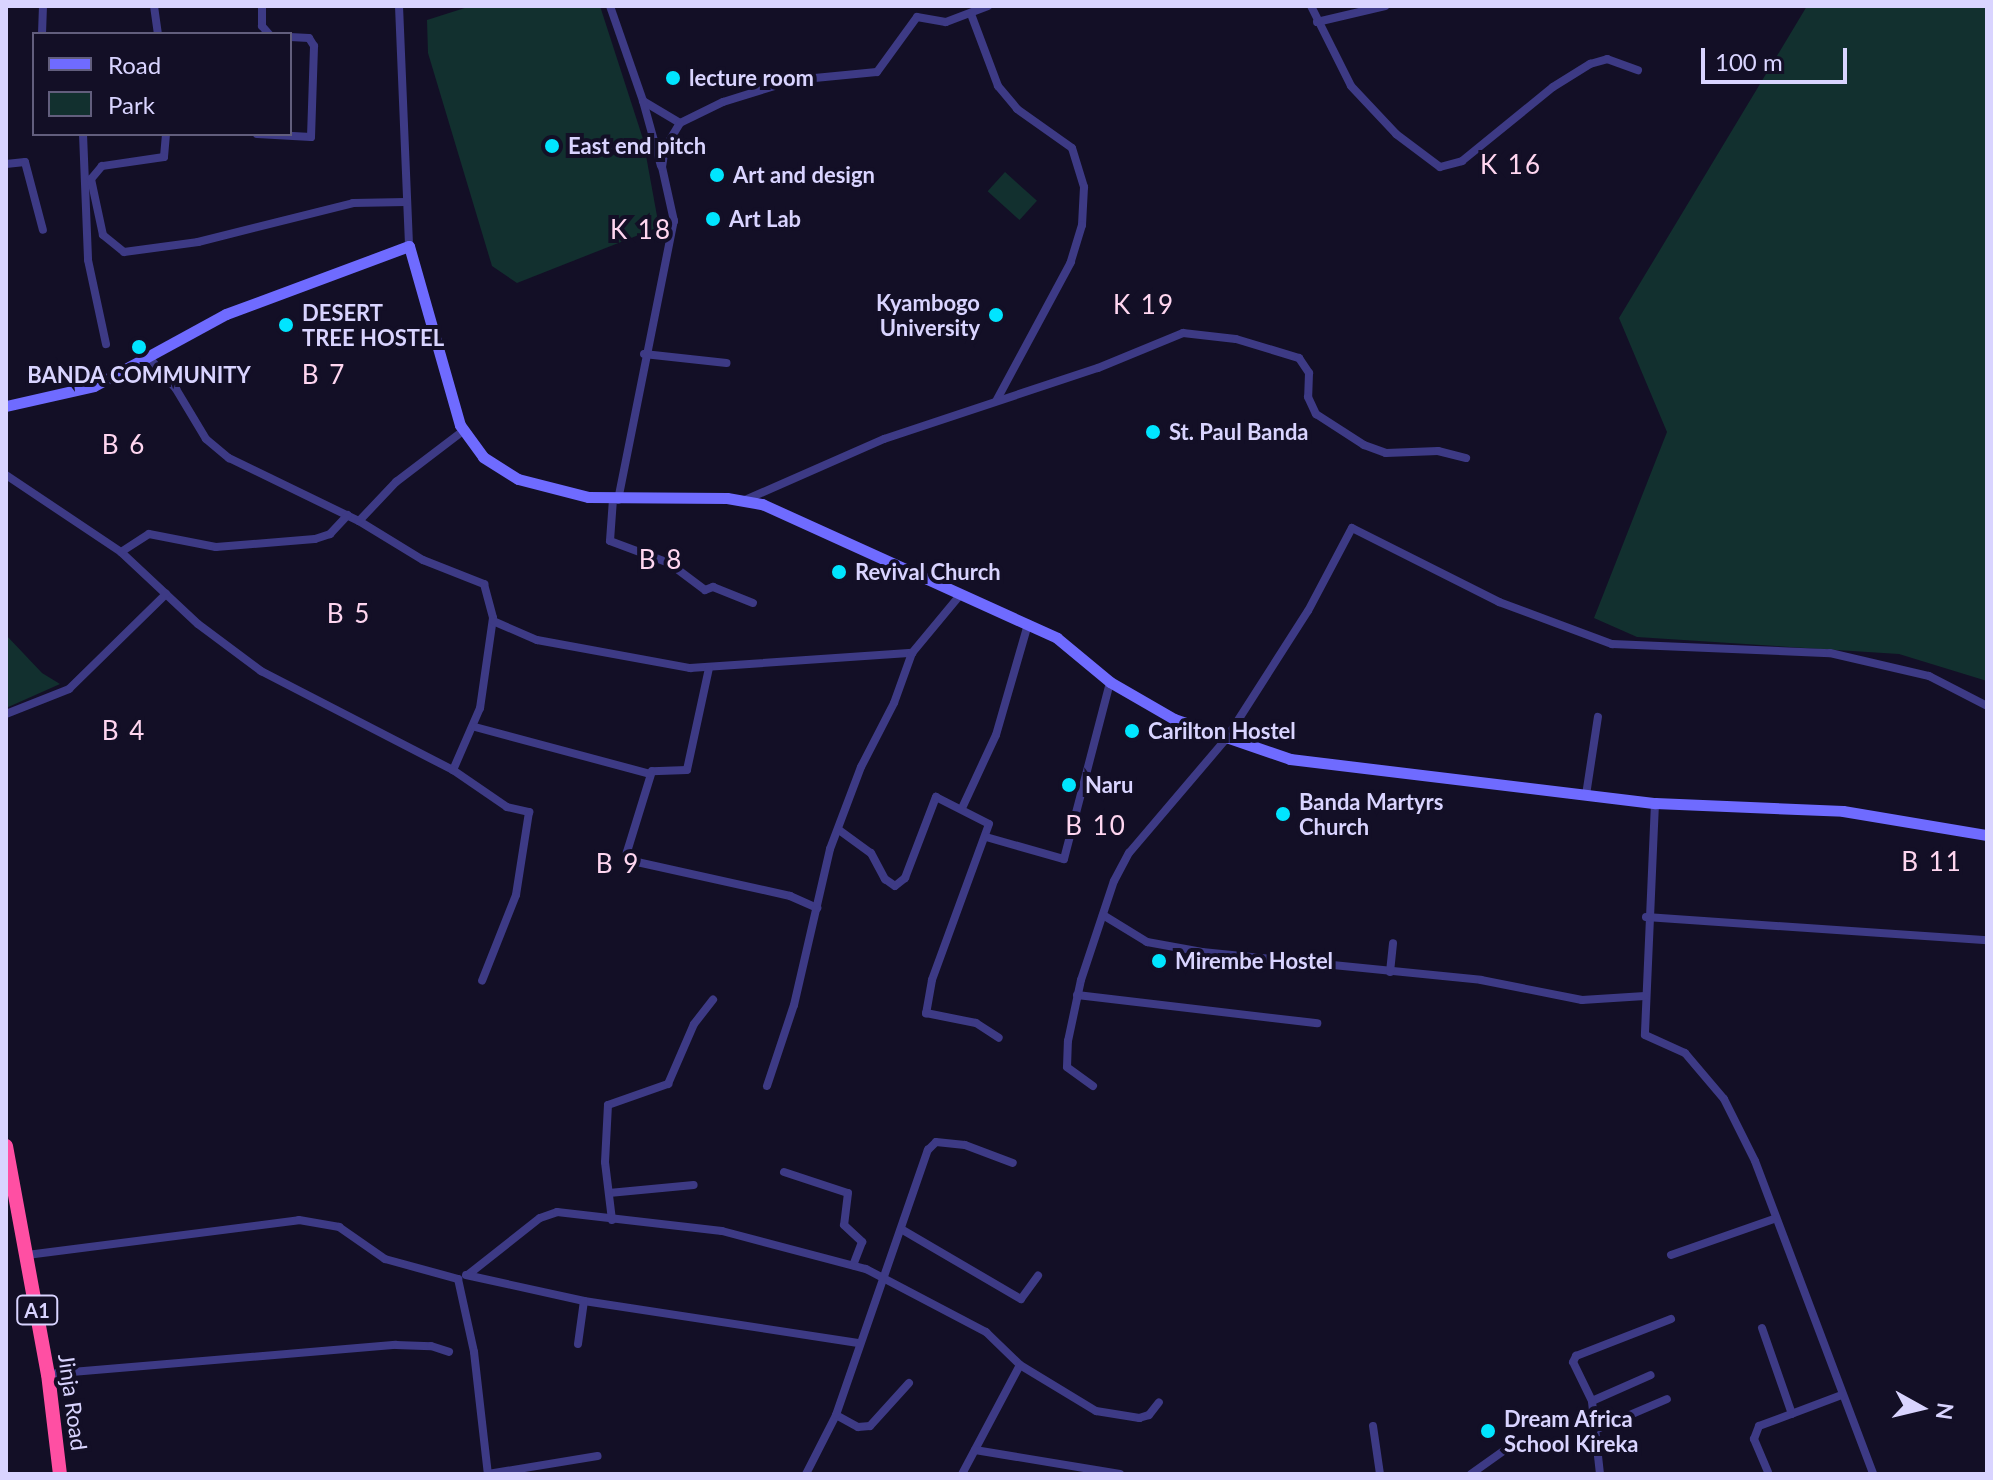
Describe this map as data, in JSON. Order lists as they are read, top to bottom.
{
  "streets": {
    "highway": ["A1", "Jinja Road"]
  },
  "districts": [
    "K 16",
    "K 18",
    "K 19",
    "B 7",
    "B 6",
    "B 8",
    "B 5",
    "B 4",
    "B 10",
    "B 11",
    "B 9"
  ],
  "places": [
    "lecture room",
    "East end pitch",
    "Art and design",
    "Art Lab",
    "Kyambogo University",
    "DESERT TREE HOSTEL",
    "BANDA COMMUNITY",
    "St. Paul Banda",
    "Revival Church",
    "Carilton Hostel",
    "Naru",
    "Banda Martyrs Church",
    "Mirembe Hostel",
    "Dream Africa School Kireka"
  ],
  "legend": ["Road", "Park"],
  "scale_bar": "100 m",
  "north": "right"
}
